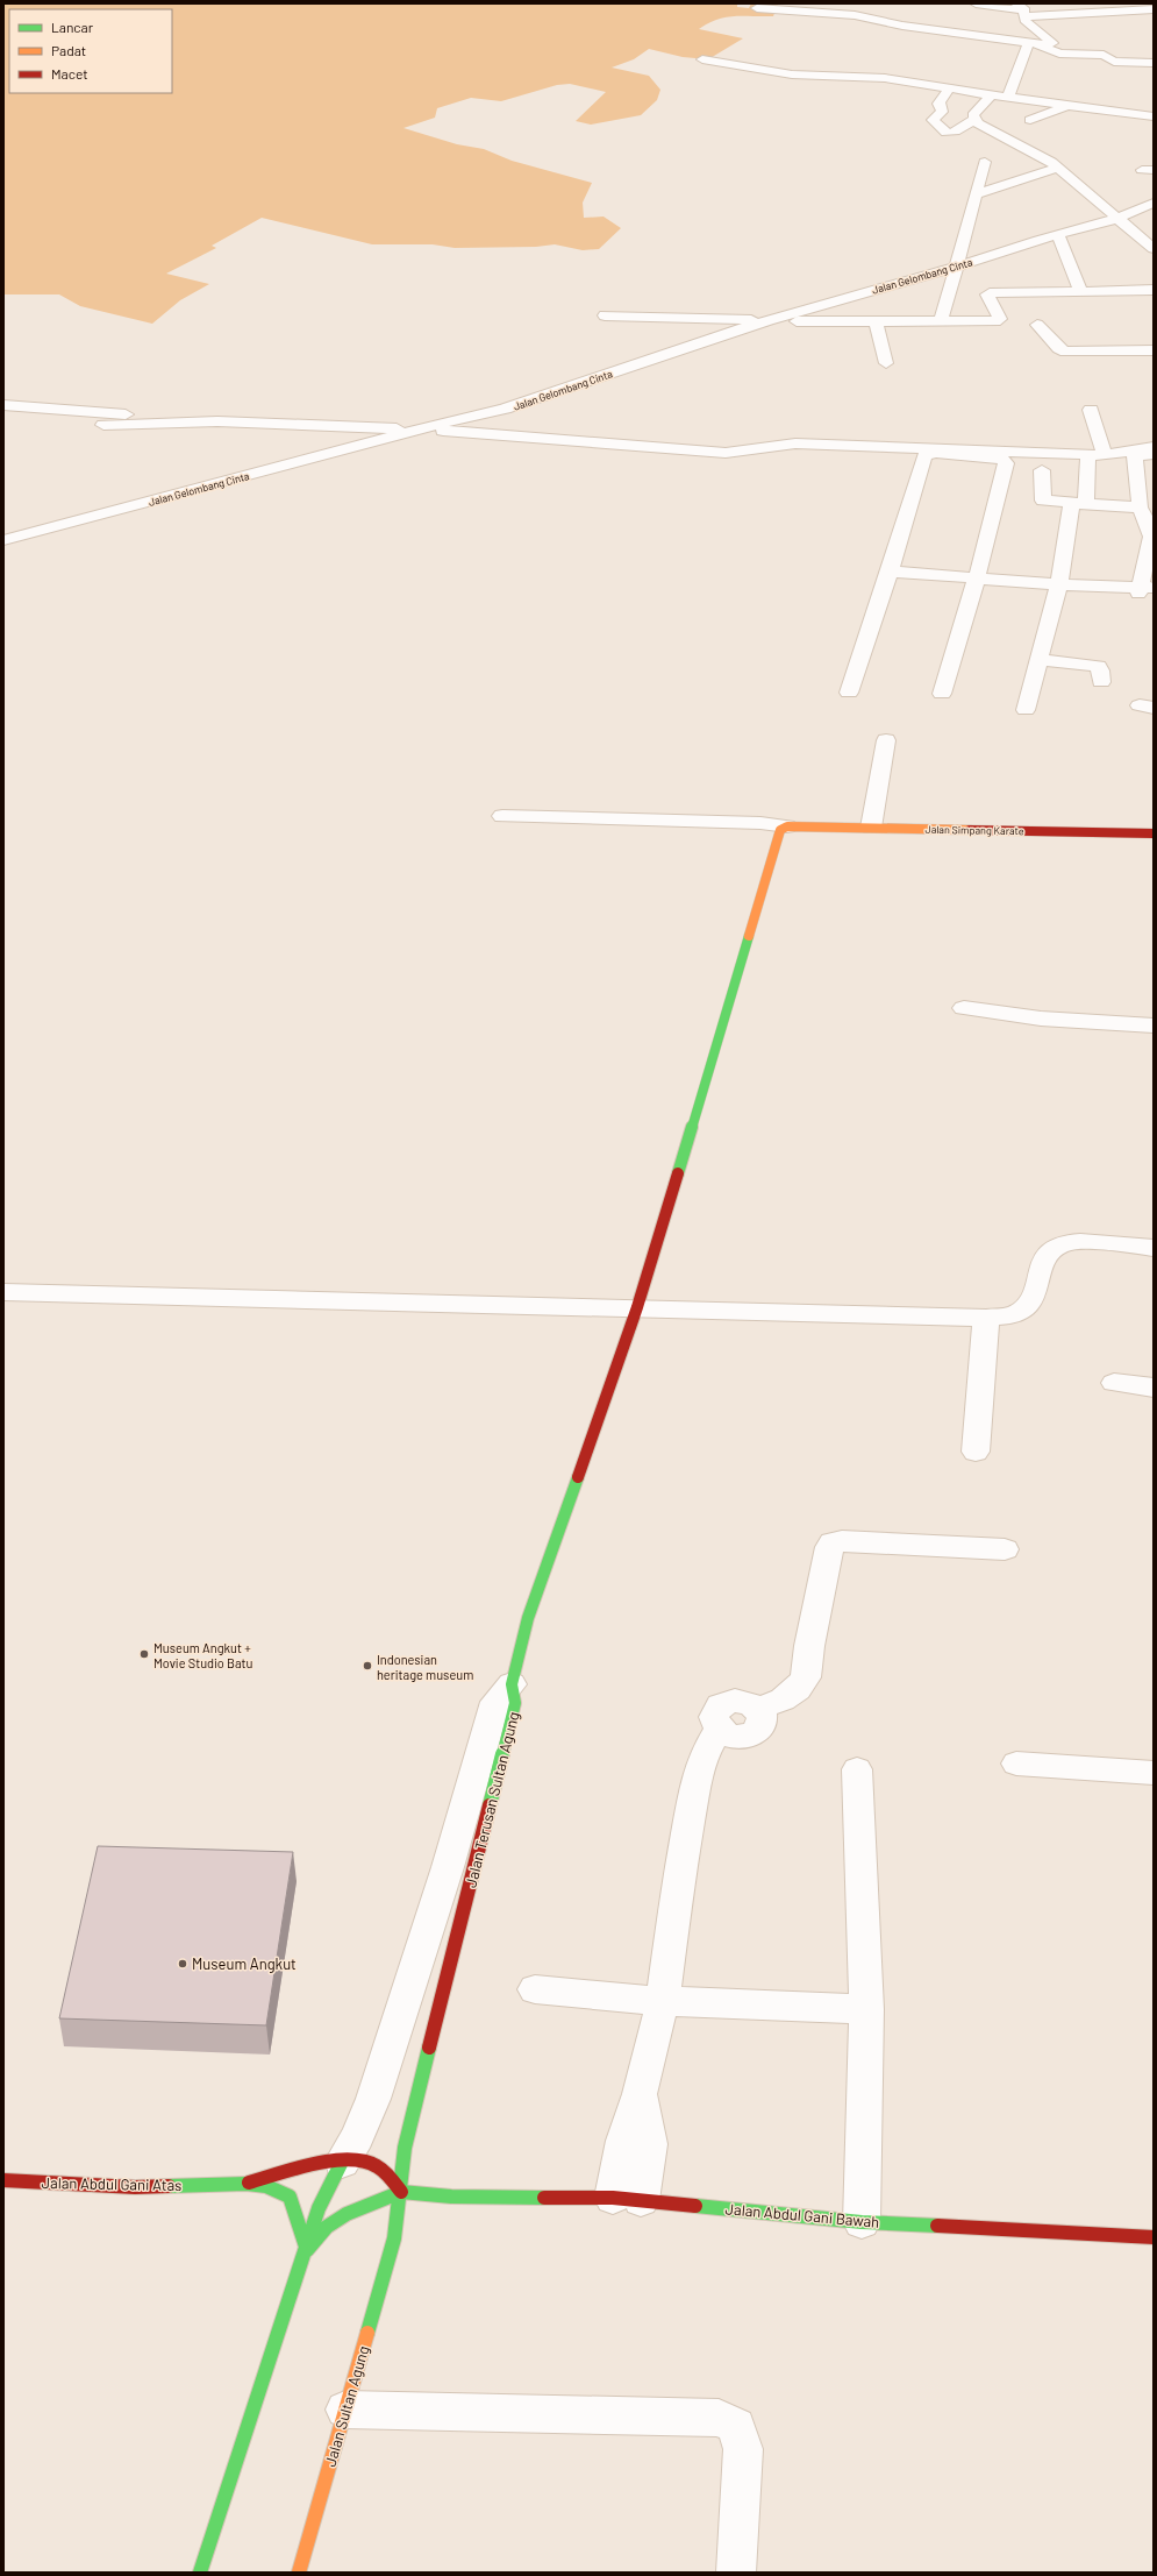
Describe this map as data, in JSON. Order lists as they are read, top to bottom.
{
  "streets": {
    "street": [
      "Jalan Gelombang Cinta",
      "Jalan Simpang Karate",
      "Jalan Terusan Sultan Agung",
      "Jalan Abdul Gani Atas",
      "Jalan Abdul Gani Bawah",
      "Jalan Sultan Agung"
    ]
  },
  "crossings": [
    ["Jalan Terusan Sultan Agung", "Jalan Abdul Gani Atas"],
    ["Jalan Terusan Sultan Agung", "Jalan Abdul Gani Bawah"],
    ["Jalan Terusan Sultan Agung", "Jalan Sultan Agung"]
  ],
  "places": ["Museum Angkut + Movie Studio Batu", "Indonesian heritage museum", "Museum Angkut"],
  "legend": ["Lancar", "Padat", "Macet"]
}
